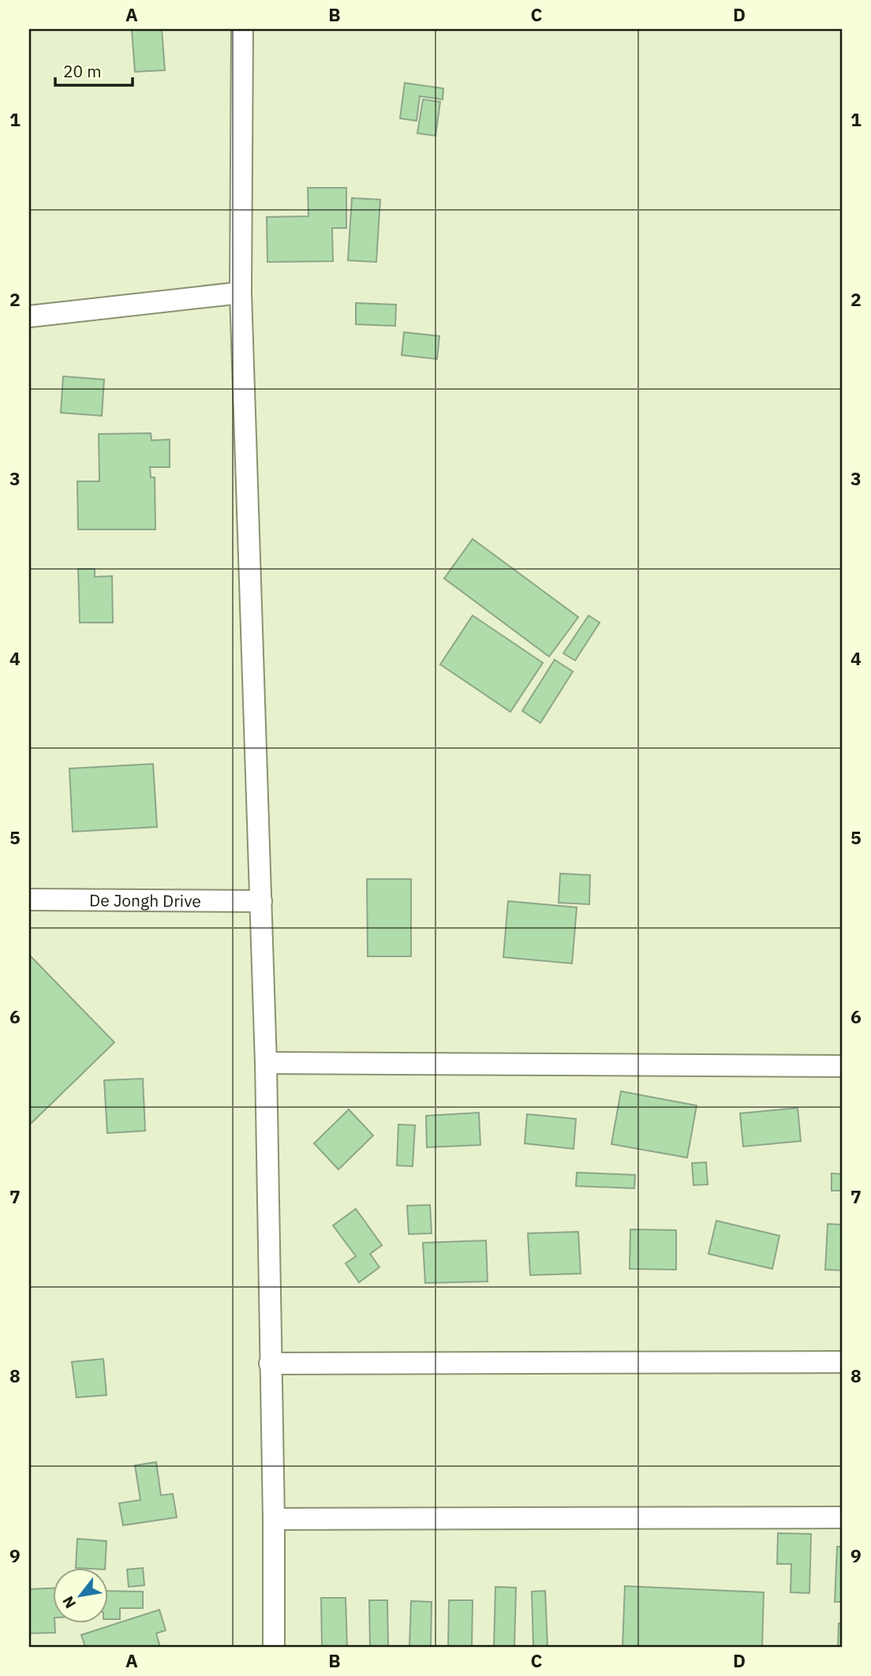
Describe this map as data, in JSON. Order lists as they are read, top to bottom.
{
  "streets": {
    "street": ["De Jongh Drive"]
  },
  "scale_bar": "20 m",
  "north": "bottom left",
  "grid": {
    "columns": [
      "A",
      "B",
      "C",
      "D"
    ],
    "rows": [
      "1",
      "2",
      "3",
      "4",
      "5",
      "6",
      "7",
      "8",
      "9"
    ]
  }
}
